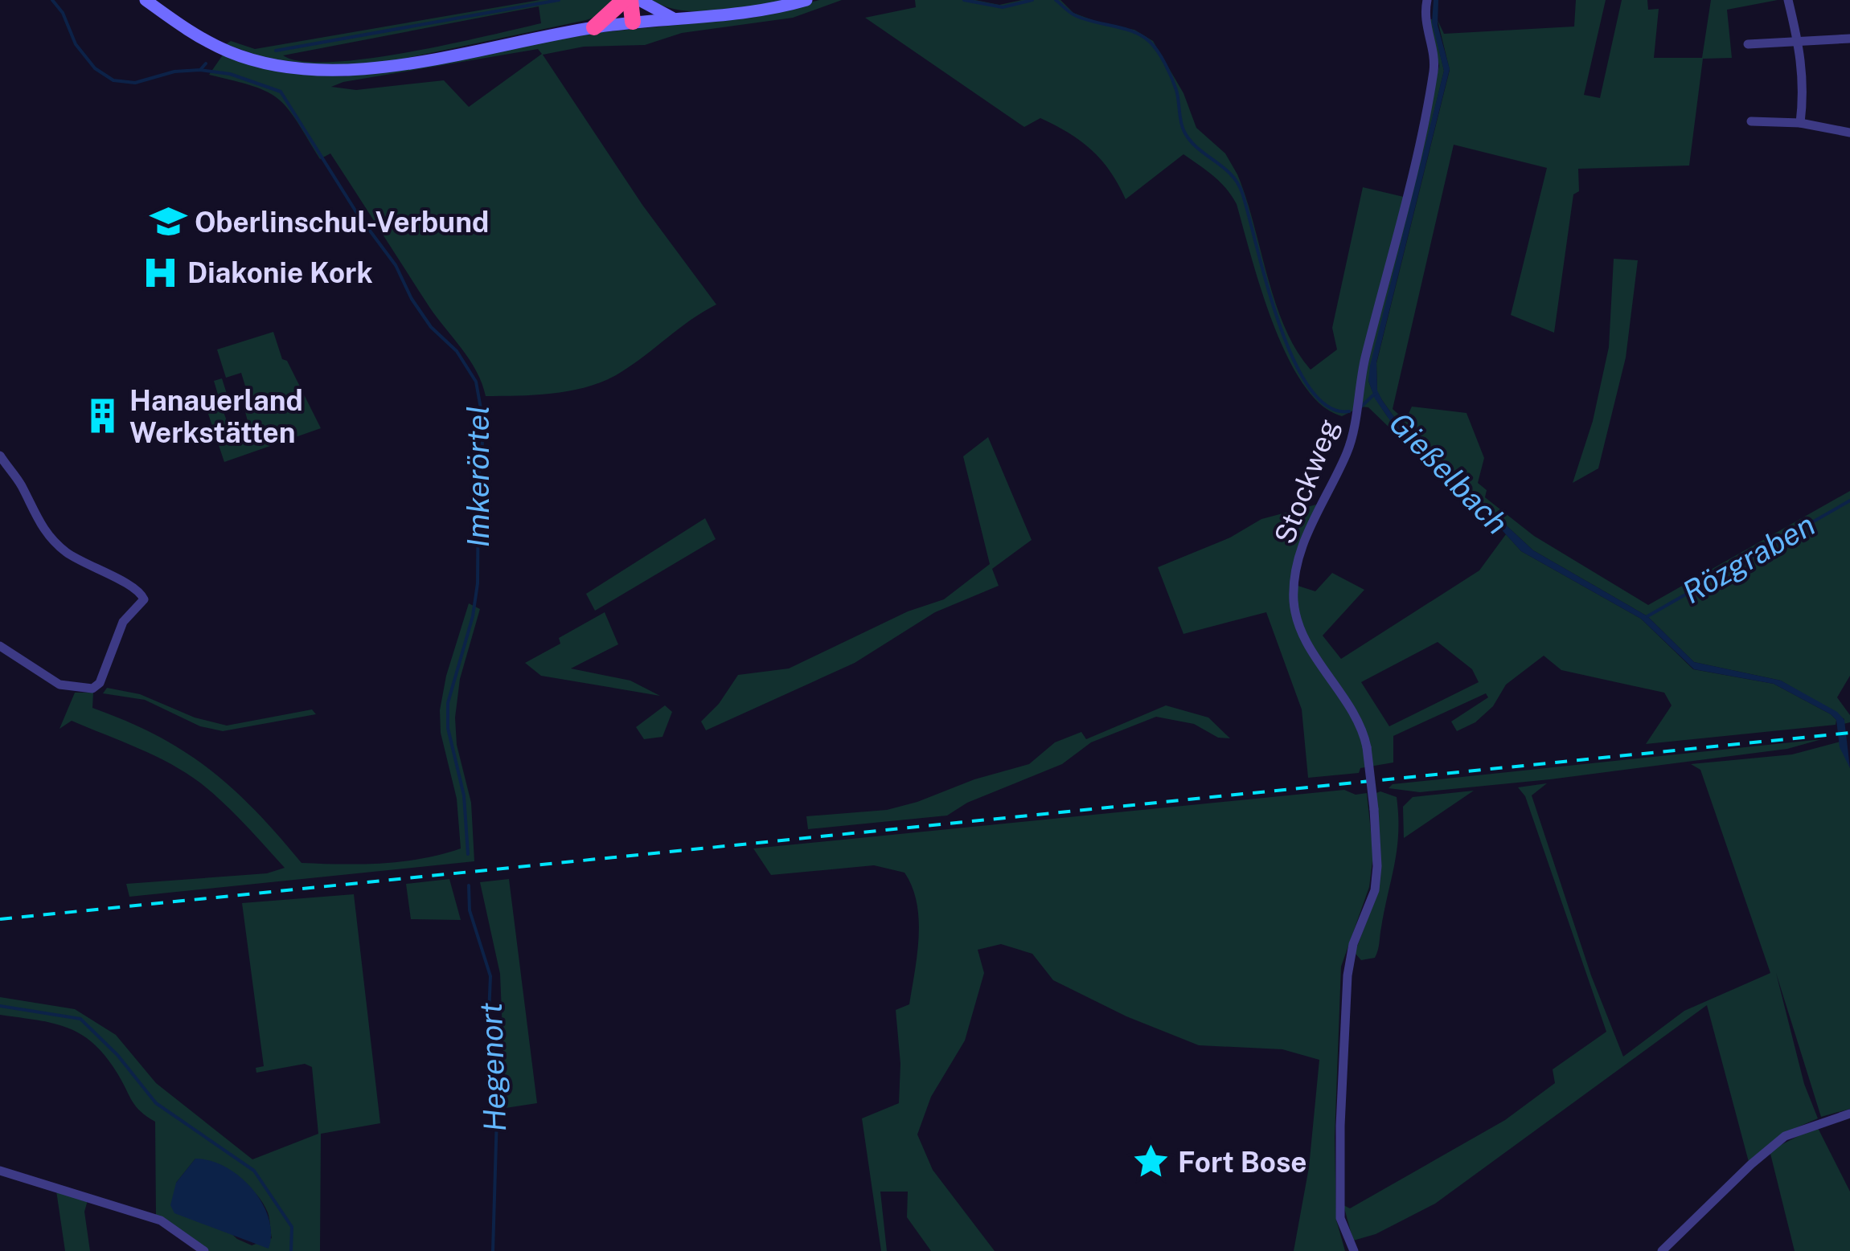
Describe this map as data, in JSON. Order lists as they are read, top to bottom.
{
  "streets": {
    "street": ["Stockweg"]
  },
  "water": [
    "Gießelbach",
    "Imkerörtel",
    "Rözgraben",
    "Hegenort"
  ],
  "places": {
    "school or university": ["Oberlinschul-Verbund"],
    "hospital": ["Diakonie Kork"],
    "building": ["Hanauerland Werkstätten"],
    "place": ["Fort Bose"]
  }
}
